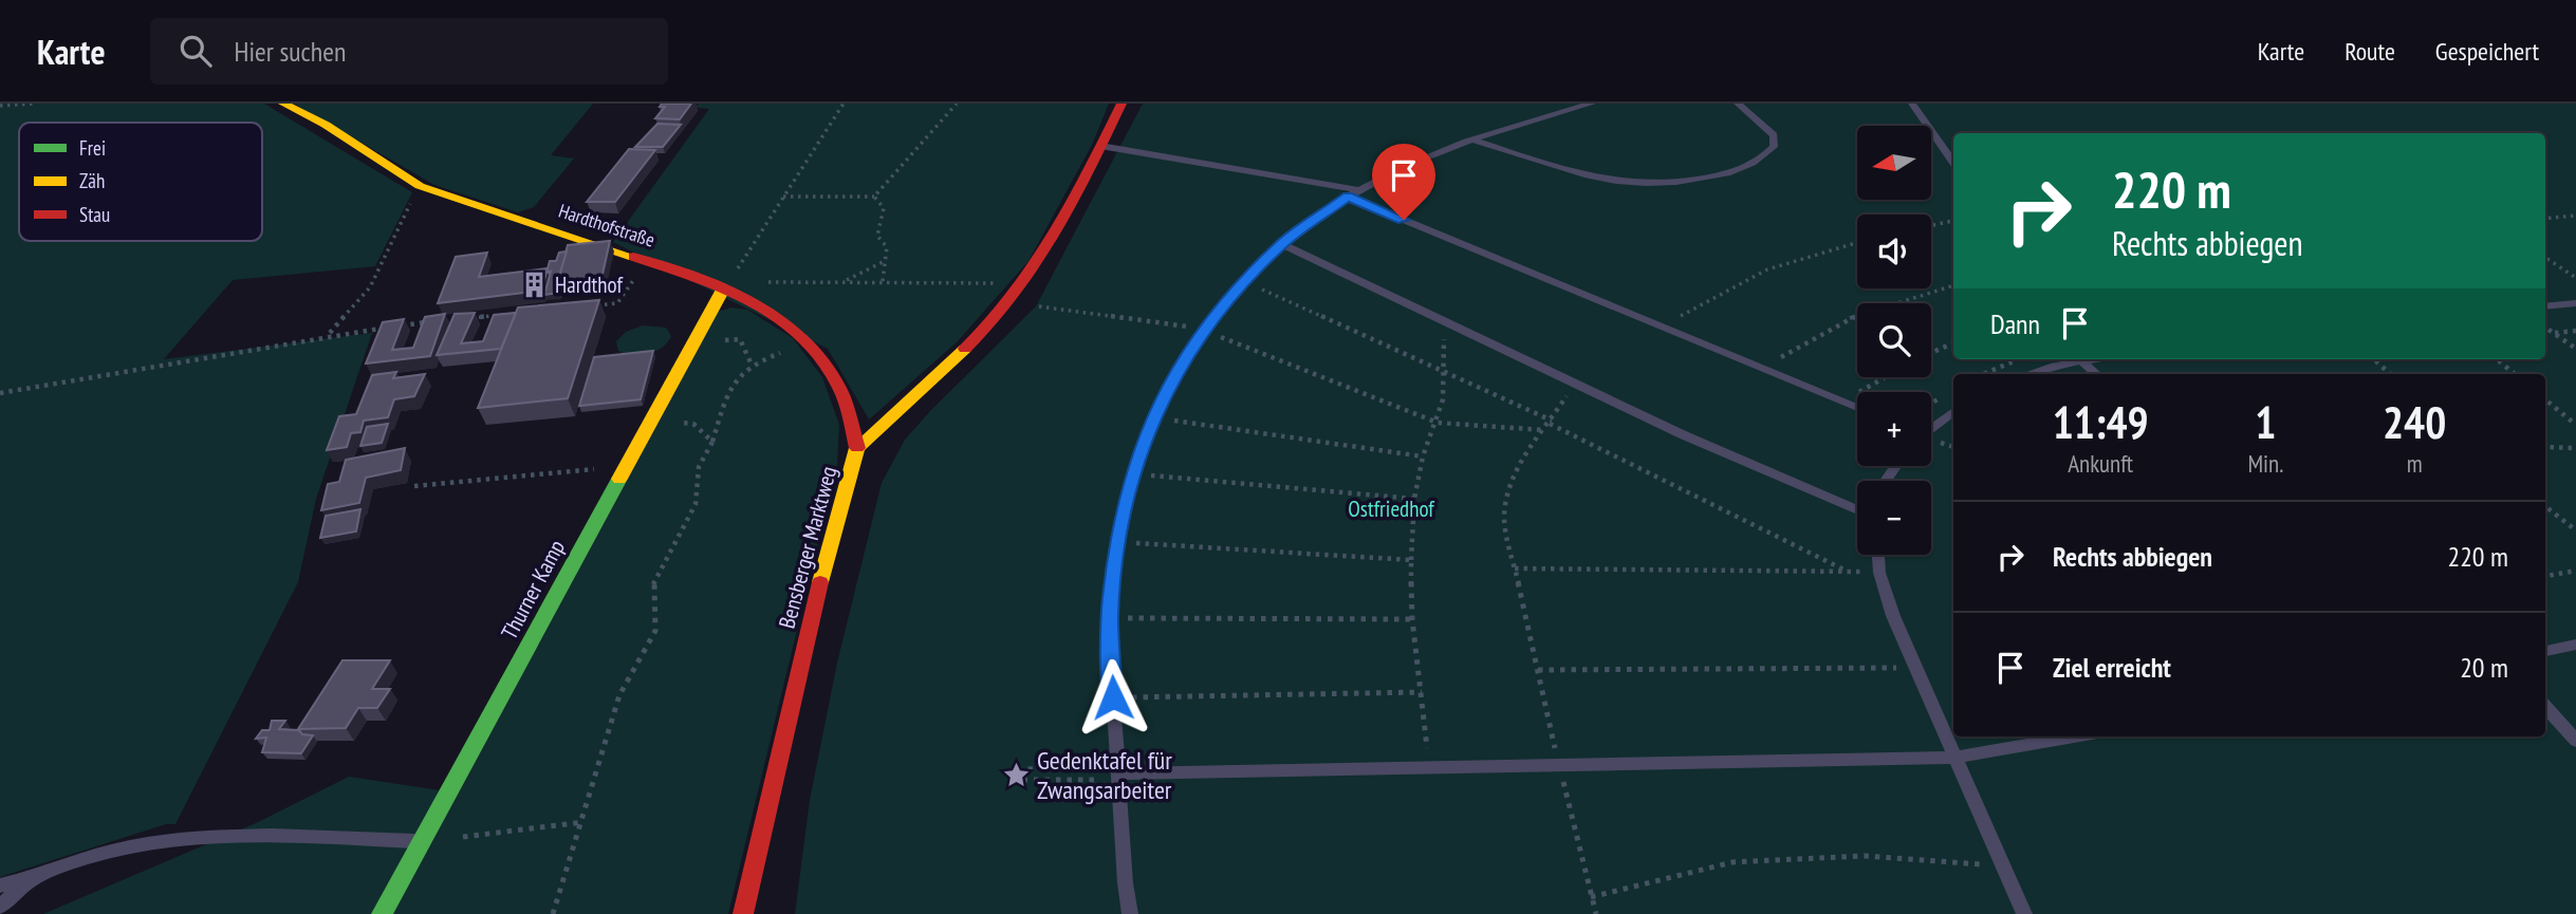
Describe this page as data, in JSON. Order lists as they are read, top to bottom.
{
  "streets": {
    "street": ["Hardthofstraße", "Bensberger Marktweg", "Thurner Kamp"]
  },
  "crossings": [
    ["Hardthofstraße", "Bensberger Marktweg"],
    ["Hardthofstraße", "Thurner Kamp"]
  ],
  "parks": ["Ostfriedhof"],
  "places": {
    "building": ["Hardthof"],
    "place": ["Gedenktafel für Zwangsarbeiter"]
  },
  "legend": ["Frei", "Zäh", "Stau"],
  "north": "left",
  "page": {
    "header": "Karte",
    "search": "Hier suchen",
    "nav": ["Karte", "Route", "Gespeichert"],
    "map_buttons": ["+", "−"],
    "turn": ["220 m", "Rechts abbiegen"],
    "then": "Dann",
    "eta": [
      "11:49",
      "Ankunft",
      "1",
      "Min.",
      "240",
      "m"
    ],
    "list": [
      {
        "name": "Rechts abbiegen",
        "value": "220 m"
      },
      {
        "name": "Ziel erreicht",
        "value": "20 m"
      }
    ]
  }
}
